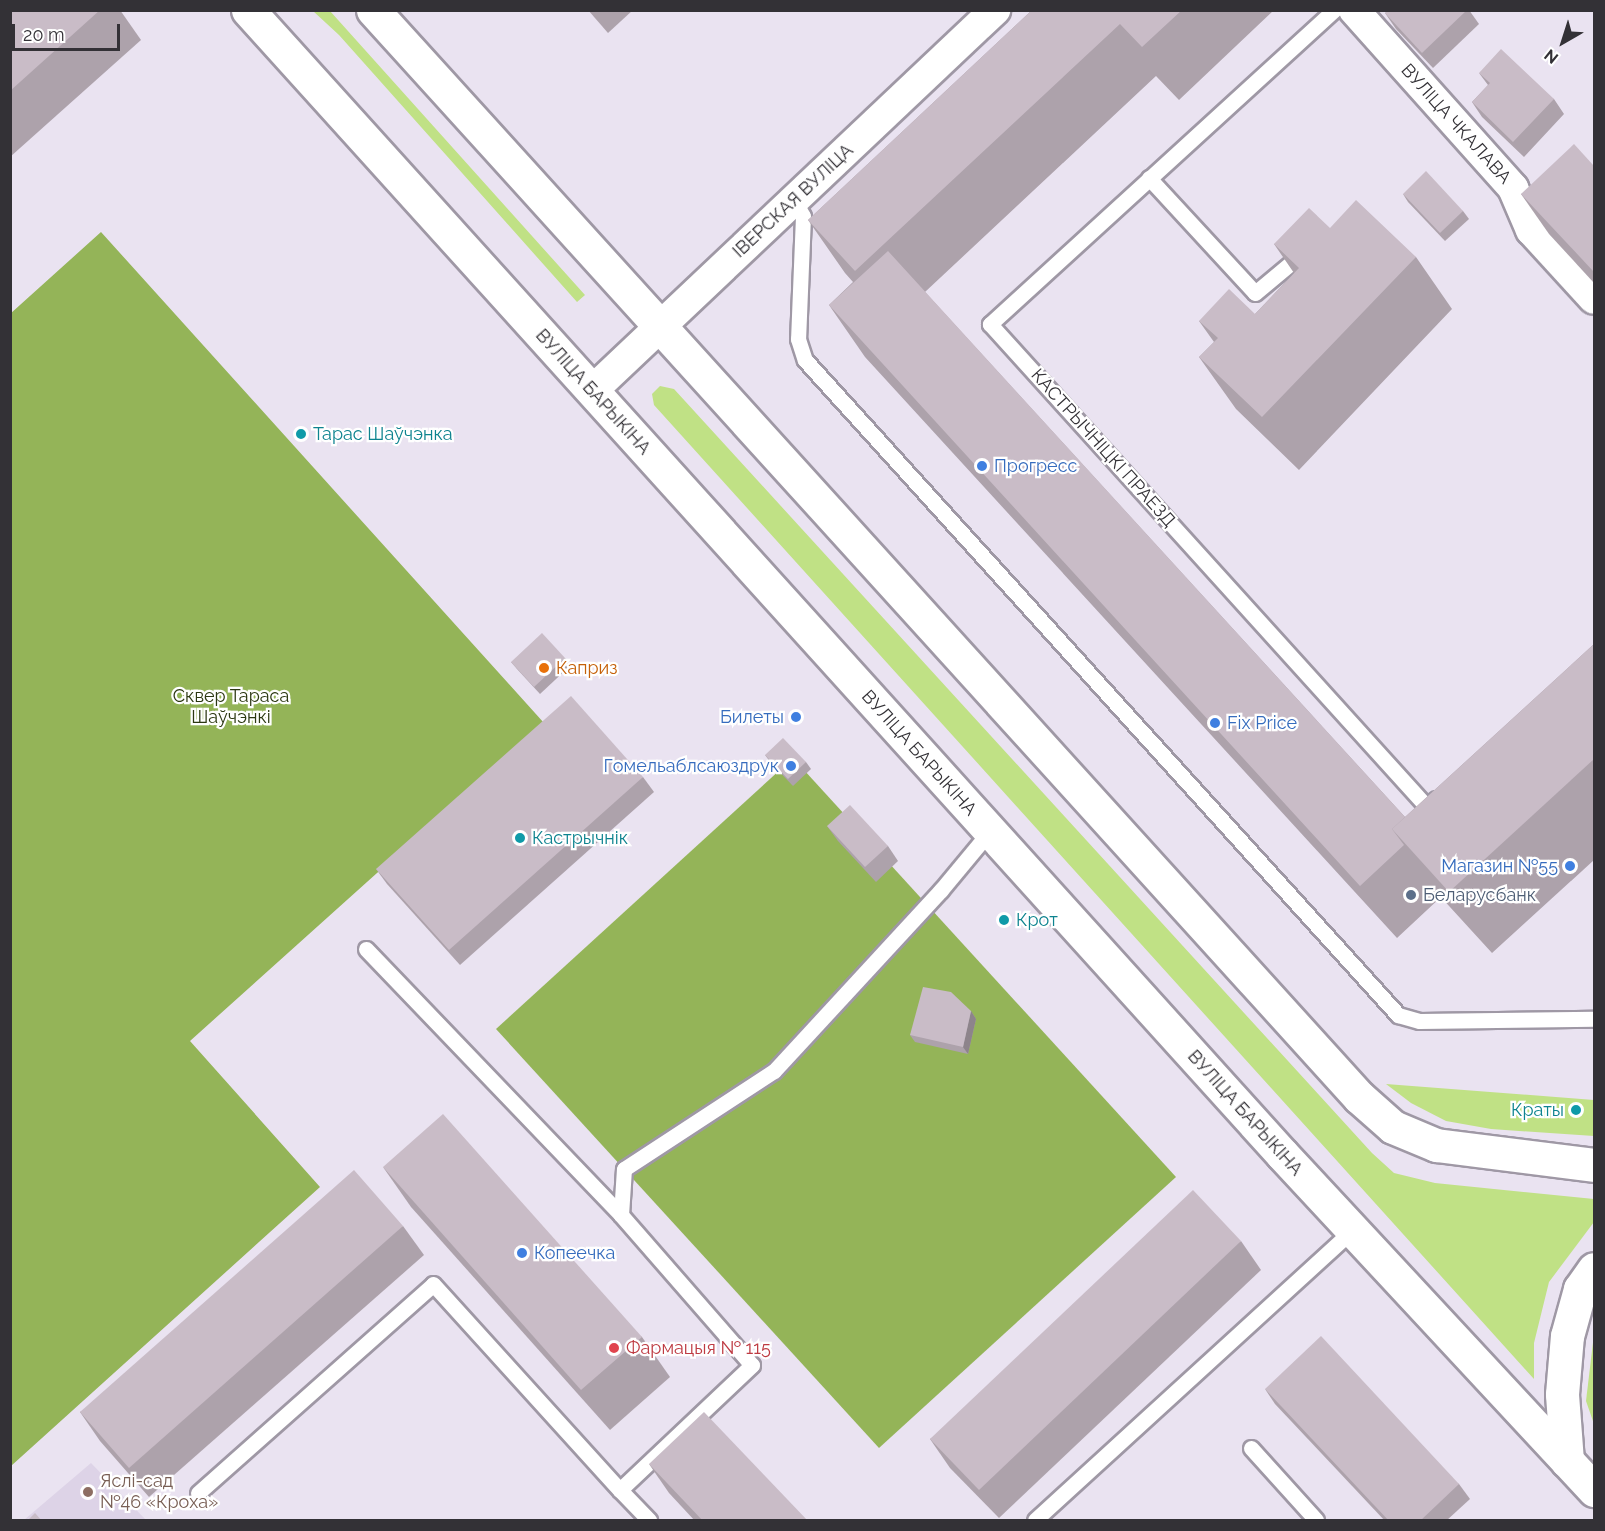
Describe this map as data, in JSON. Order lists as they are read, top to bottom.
{
  "streets": {
    "main road": ["ВУЛІЦА БАРЫКІНА"],
    "street": ["ВУЛІЦА ЧКАЛАВА", "ІВЕРСКАЯ ВУЛІЦА"],
    "lane": ["КАСТРЫЧНІЦКІ ПРАЕЗД"]
  },
  "crossings": [
    ["ІВЕРСКАЯ ВУЛІЦА", "ВУЛІЦА БАРЫКІНА"]
  ],
  "parks": ["Сквер Тараса Шаўчэнкі"],
  "places": [
    "Тарас Шаўчэнка",
    "Прогресс",
    "Каприз",
    "Билеты",
    "Fix Price",
    "Гомельаблсаюздрук",
    "Кастрычнік",
    "Магазин №55",
    "Беларусбанк",
    "Крот",
    "Краты",
    "Копеечка",
    "Фармацыя № 115",
    "Яслі-сад №46 «Кроха»"
  ],
  "scale_bar": "20 m",
  "north": "bottom left"
}
